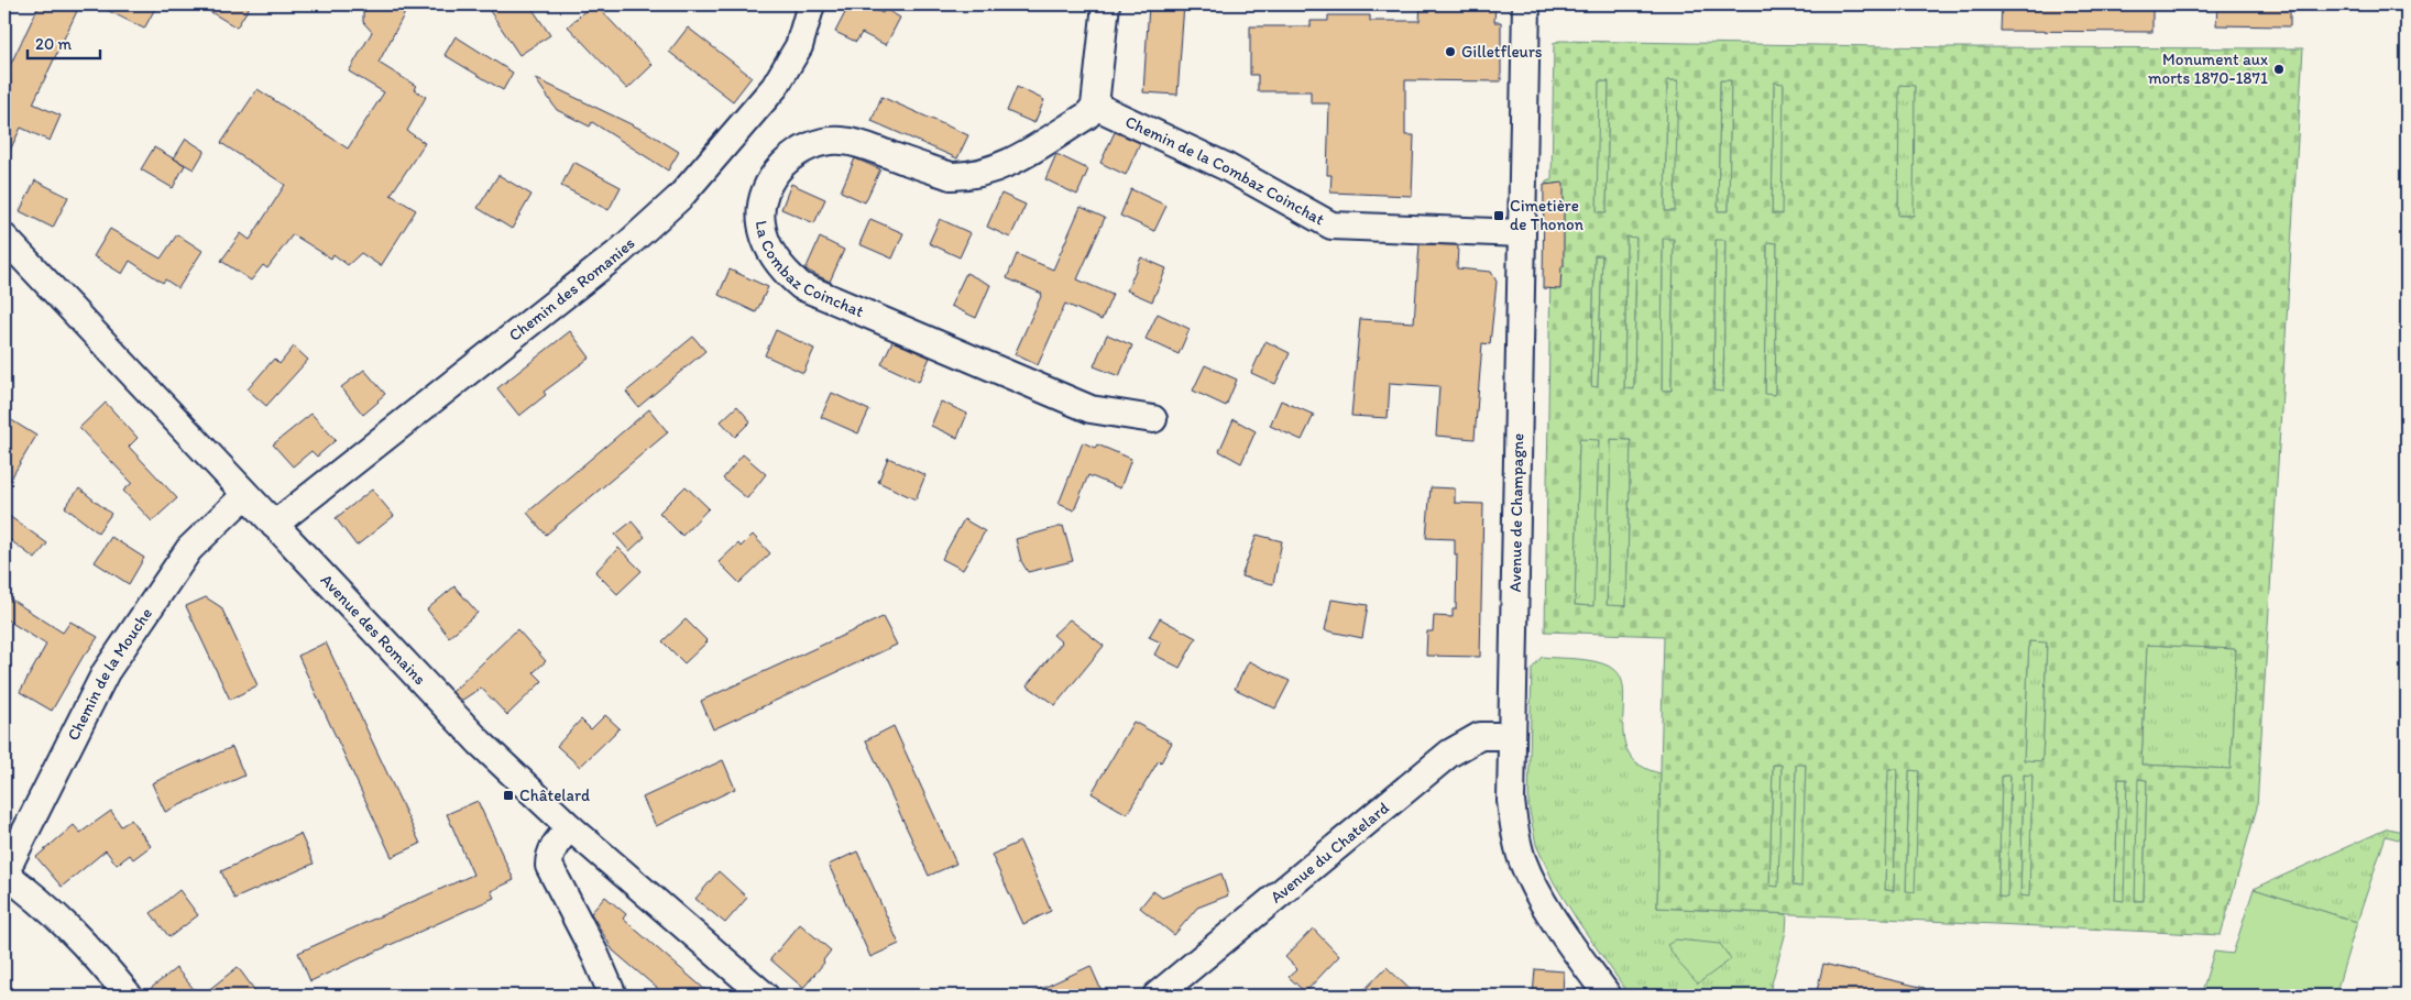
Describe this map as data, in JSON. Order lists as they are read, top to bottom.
{
  "streets": {
    "street": [
      "Chemin de la Combaz Coinchat",
      "La Combaz Coinchat",
      "Chemin des Romanies",
      "Avenue de Champagne",
      "Avenue des Romains",
      "Chemin de la Mouche",
      "Avenue du Chatelard"
    ]
  },
  "crossings": [
    ["Chemin de la Combaz Coinchat", "La Combaz Coinchat"],
    ["Chemin de la Combaz Coinchat", "Avenue de Champagne"],
    ["Chemin des Romanies", "Avenue des Romains"],
    ["Avenue de Champagne", "Avenue du Chatelard"],
    ["Avenue des Romains", "Chemin de la Mouche"]
  ],
  "places": {
    "other": ["Gilletfleurs", "Monument aux morts 1870-1871"],
    "transit": ["Cimetière de Thonon", "Châtelard"]
  },
  "scale_bar": "20 m"
}
